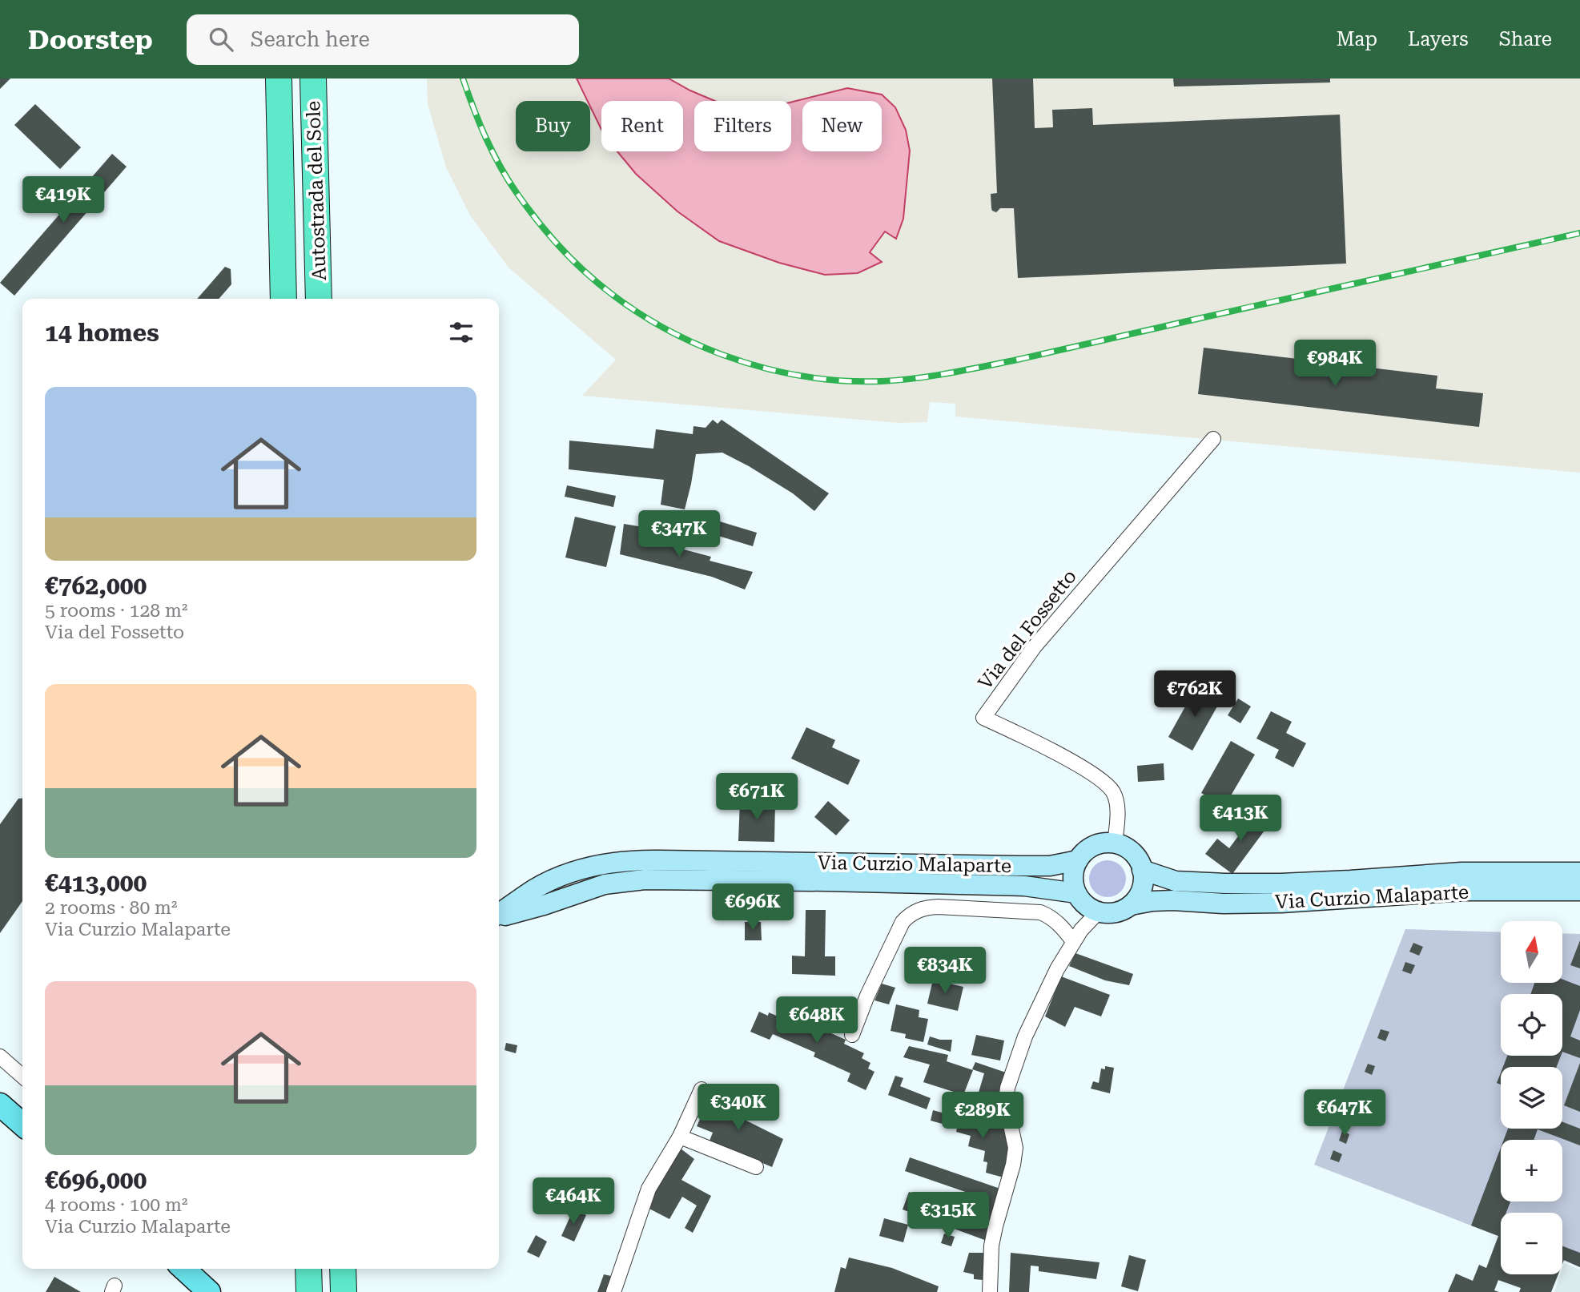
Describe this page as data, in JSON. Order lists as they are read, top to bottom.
{
  "streets": {
    "highway": ["Autostrada del Sole"],
    "street": ["Via del Fossetto", "Via Curzio Malaparte"]
  },
  "crossings": [
    ["Via del Fossetto", "Via Curzio Malaparte"]
  ],
  "north": "top",
  "page": {
    "header": "Doorstep",
    "search": "Search here",
    "nav": ["Map", "Layers", "Share"],
    "chip": [
      "Buy",
      "Rent",
      "Filters",
      "New"
    ],
    "price": [
      "€419K",
      "€984K",
      "€347K",
      "€762K",
      "€671K",
      "€413K",
      "€696K",
      "€834K",
      "€648K",
      "€340K",
      "€647K",
      "€289K",
      "€464K",
      "€315K"
    ],
    "heading": "14 homes",
    "list": [
      {
        "name": "€762,000",
        "note": "5 rooms · 128 m² · Via del Fossetto"
      },
      {
        "name": "€413,000",
        "note": "2 rooms · 80 m² · Via Curzio Malaparte"
      },
      {
        "name": "€696,000",
        "note": "4 rooms · 100 m² · Via Curzio Malaparte"
      }
    ],
    "map_buttons": ["+", "−"]
  }
}
